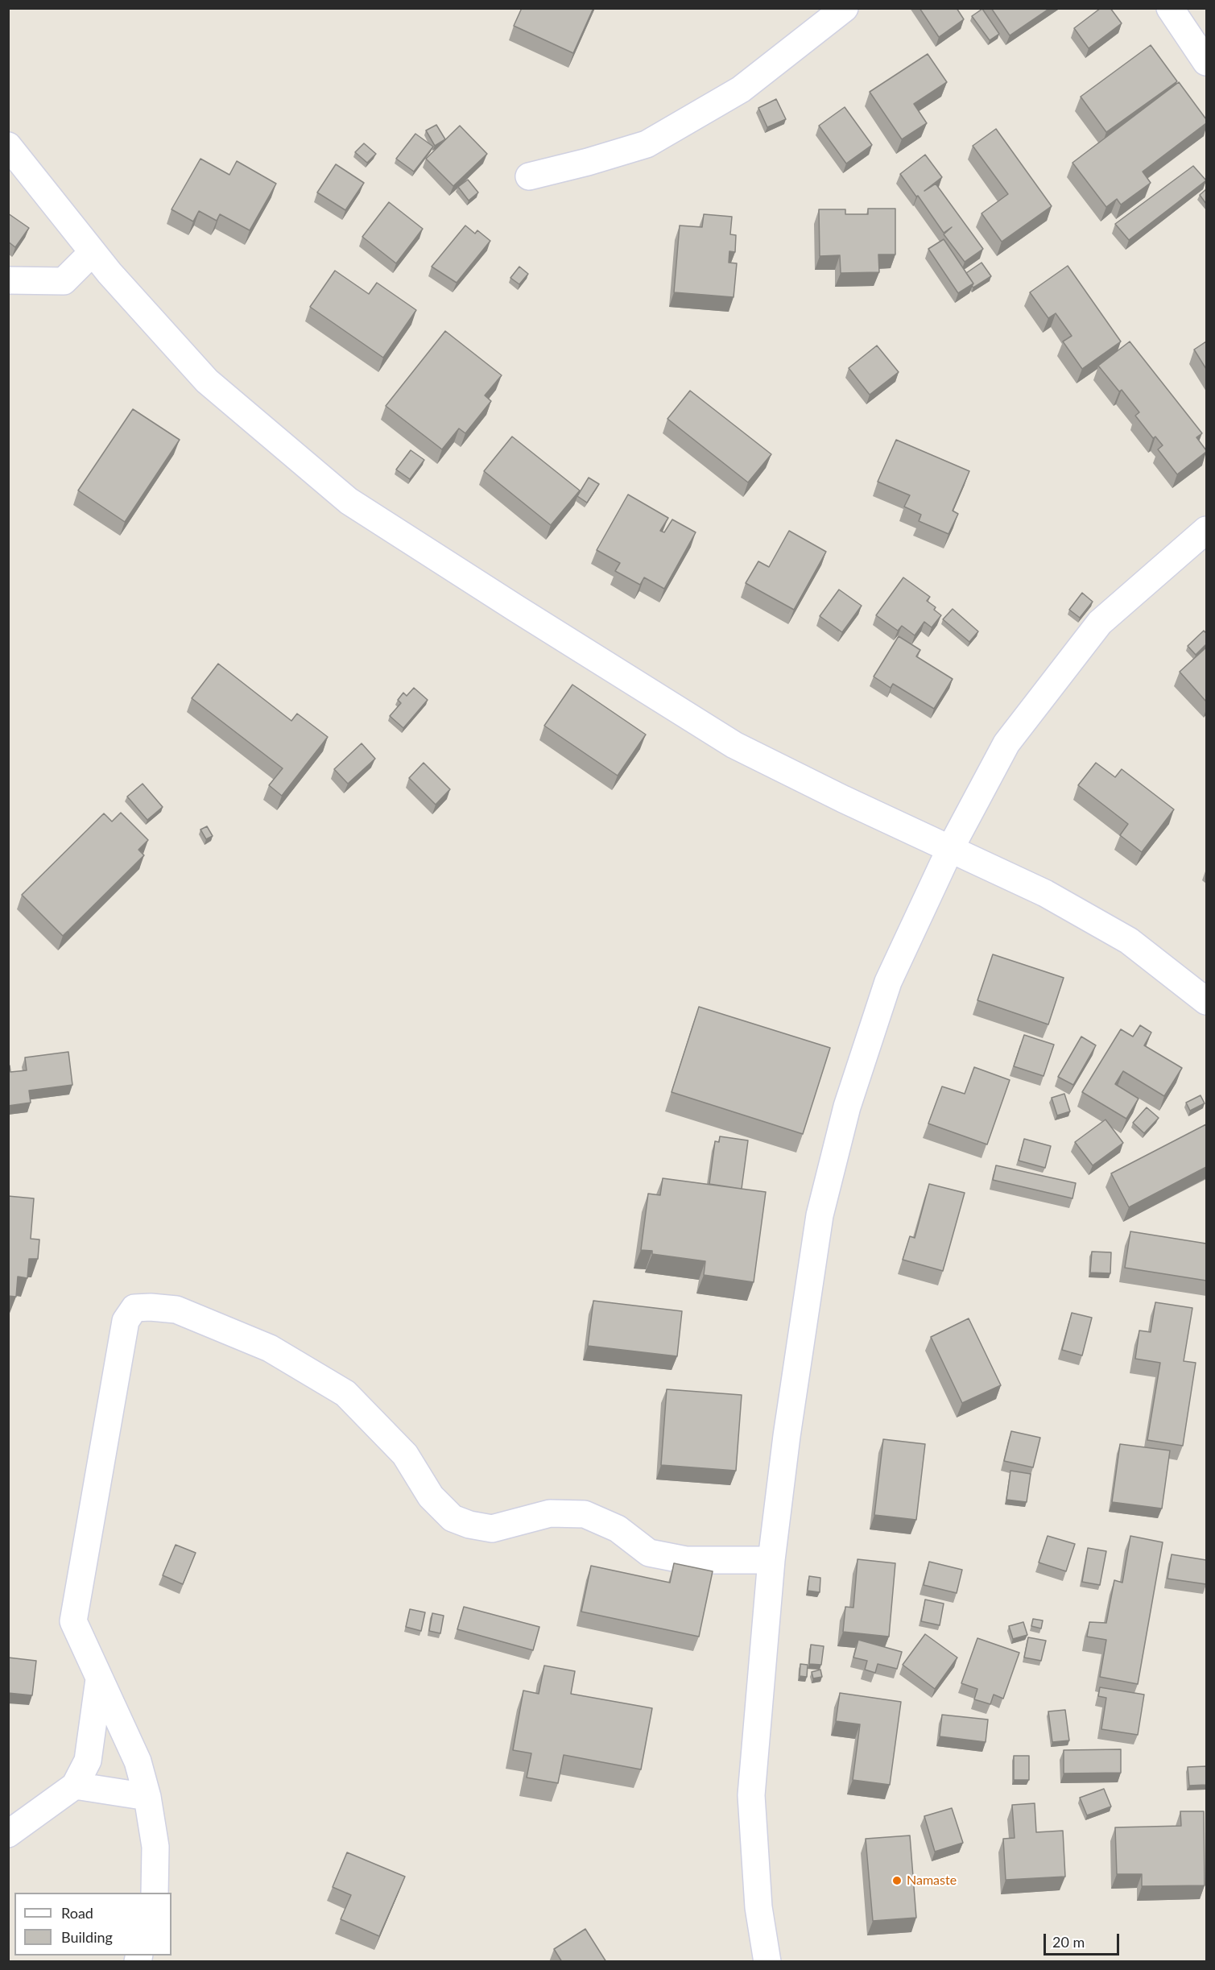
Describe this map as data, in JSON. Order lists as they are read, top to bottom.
{
  "places": ["Namaste"],
  "legend": ["Road", "Building"],
  "scale_bar": "20 m"
}
